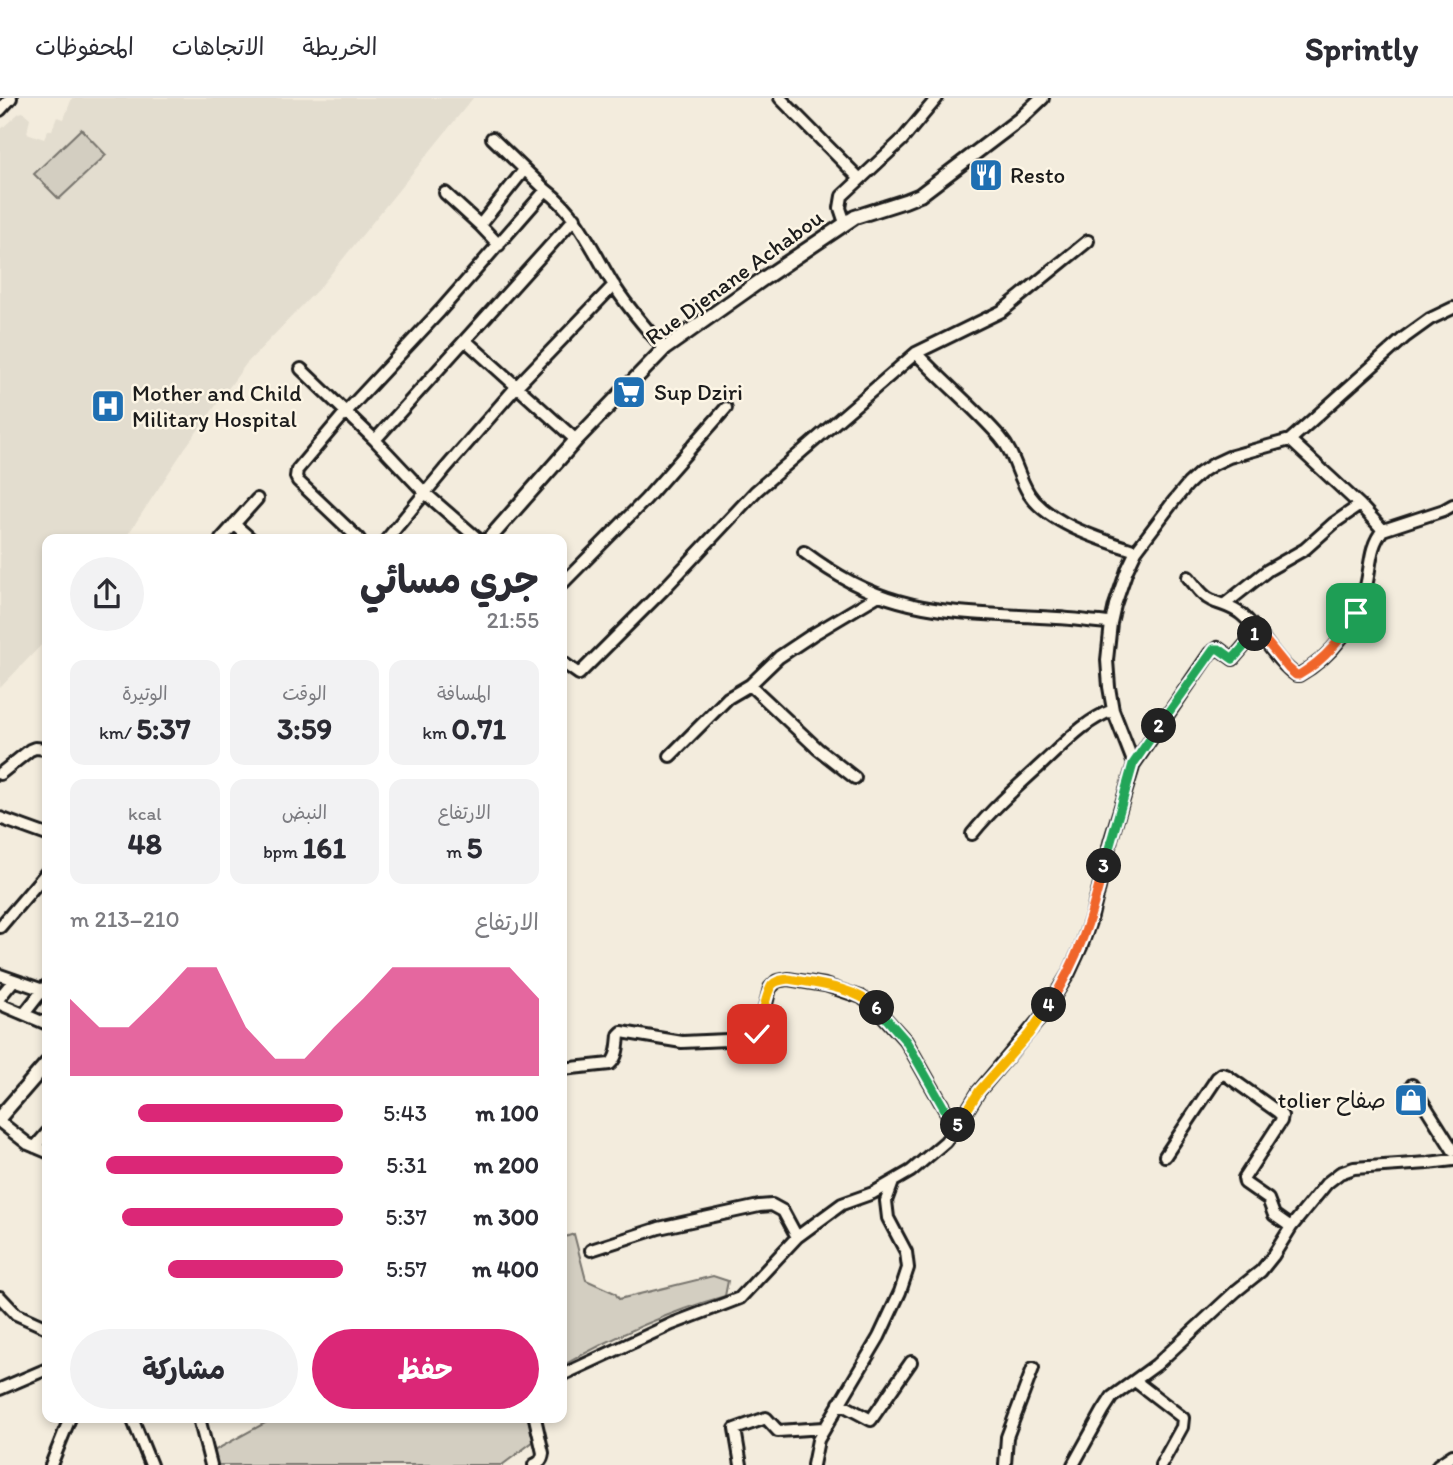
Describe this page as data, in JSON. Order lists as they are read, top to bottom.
{
  "streets": {
    "main road": ["Rue Djenane Achabou"]
  },
  "places": {
    "restaurant": ["Resto"],
    "supermarket": ["Sup Dziri"],
    "hospital": ["Mother and Child Military Hospital"],
    "shop": ["tolier صفاح"]
  },
  "page": {
    "header": "Sprintly",
    "nav": ["الخريطة", "الاتجاهات", "المحفوظات"],
    "heading": ["جري مسائي", "21:55"],
    "pins": [
      "1",
      "2",
      "3",
      "4",
      "6",
      "5"
    ],
    "stats": [
      ["المسافة", "0.71 km"],
      ["الوقت", "3:59"],
      ["الوتيرة", "5:37 /km"],
      ["الارتفاع", "5 m"],
      ["النبض", "161 bpm"],
      ["kcal", "48"]
    ],
    "chart": ["الارتفاع", "210–213 m"],
    "list": [
      {
        "name": "100 m",
        "note": "5:43"
      },
      {
        "name": "200 m",
        "note": "5:31"
      },
      {
        "name": "300 m",
        "note": "5:37"
      },
      {
        "name": "400 m",
        "note": "5:57"
      }
    ],
    "buttons": ["حفظ", "مشاركة"]
  }
}
